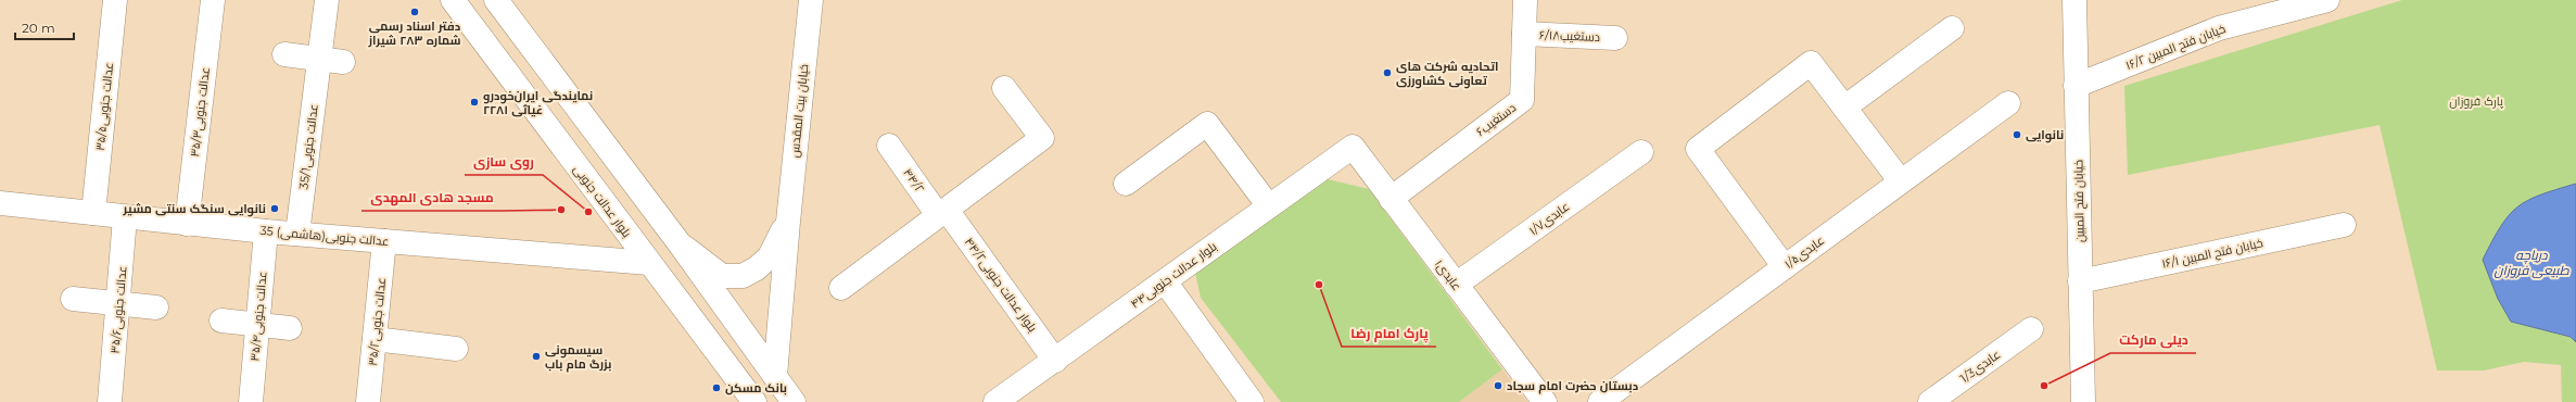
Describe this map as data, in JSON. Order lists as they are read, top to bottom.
{
  "streets": {
    "street": [
      "دستغیب۶/۱۸",
      "خیابان فتح المبین ۱۶/۲",
      "عدالت جنوبی۳۵/۵",
      "خیابان بیت المقدس",
      "عدالت جنوبی۳۵/۳",
      "دستغیب۶",
      "35/1عدالت جنوبی",
      "۴۴/۲",
      "بلوار عدالت جنوبی",
      "خیابان فتح المبین",
      "عابدی۱/۷",
      "35 عدالت جنوبی(هاشمی)",
      "عابدی۱/۵",
      "خیابان فتح المبین ۱۶/۱",
      "بلوار عدالت جنوبی۴۴",
      "۱عابدی",
      "بلوار عدالت جنوبی۴۴/۲",
      "عدالت جنوبی۳۵/۶",
      "عدالت جنوبی۳۵/۴",
      "عدالت جنوبی۳۵/۲",
      "عابدی1/3"
    ]
  },
  "crossings": [
    ["دستغیب۶/۱۸", "دستغیب۶"],
    ["خیابان فتح المبین ۱۶/۲", "خیابان فتح المبین"],
    ["عدالت جنوبی۳۵/۵", "35 عدالت جنوبی(هاشمی)"],
    ["عدالت جنوبی۳۵/۳", "35 عدالت جنوبی(هاشمی)"],
    ["دستغیب۶", "۱عابدی"],
    ["35/1عدالت جنوبی", "35 عدالت جنوبی(هاشمی)"],
    ["۴۴/۲", "بلوار عدالت جنوبی۴۴/۲"],
    ["بلوار عدالت جنوبی", "35 عدالت جنوبی(هاشمی)"],
    ["خیابان فتح المبین", "خیابان فتح المبین ۱۶/۱"],
    ["عابدی۱/۷", "۱عابدی"],
    ["35 عدالت جنوبی(هاشمی)", "عدالت جنوبی۳۵/۶"],
    ["35 عدالت جنوبی(هاشمی)", "عدالت جنوبی۳۵/۴"],
    ["35 عدالت جنوبی(هاشمی)", "عدالت جنوبی۳۵/۲"],
    ["بلوار عدالت جنوبی۴۴", "۱عابدی"],
    ["بلوار عدالت جنوبی۴۴", "بلوار عدالت جنوبی۴۴/۲"]
  ],
  "water": ["دریاچه طبیعی فروزان"],
  "parks": ["پارک فروزان"],
  "places": [
    "دفتر اسناد رسمی شماره ۲۸۳ شیراز",
    "اتحادیه شرکت های تعاونی کشاورزی",
    "نمایندگی ایران‌خودرو غیاثی ۲۲۸۱",
    "نانوایی",
    "نانوایی سنگک سنتی مشیر",
    "مسجد هادی المهدی",
    "روی سازی",
    "پارک امام رضا",
    "سیسمونی بزرگ مام باب",
    "دبستان حضرت امام سجاد",
    "دیلی مارکت",
    "بانک مسکن"
  ],
  "scale_bar": "20 m"
}
